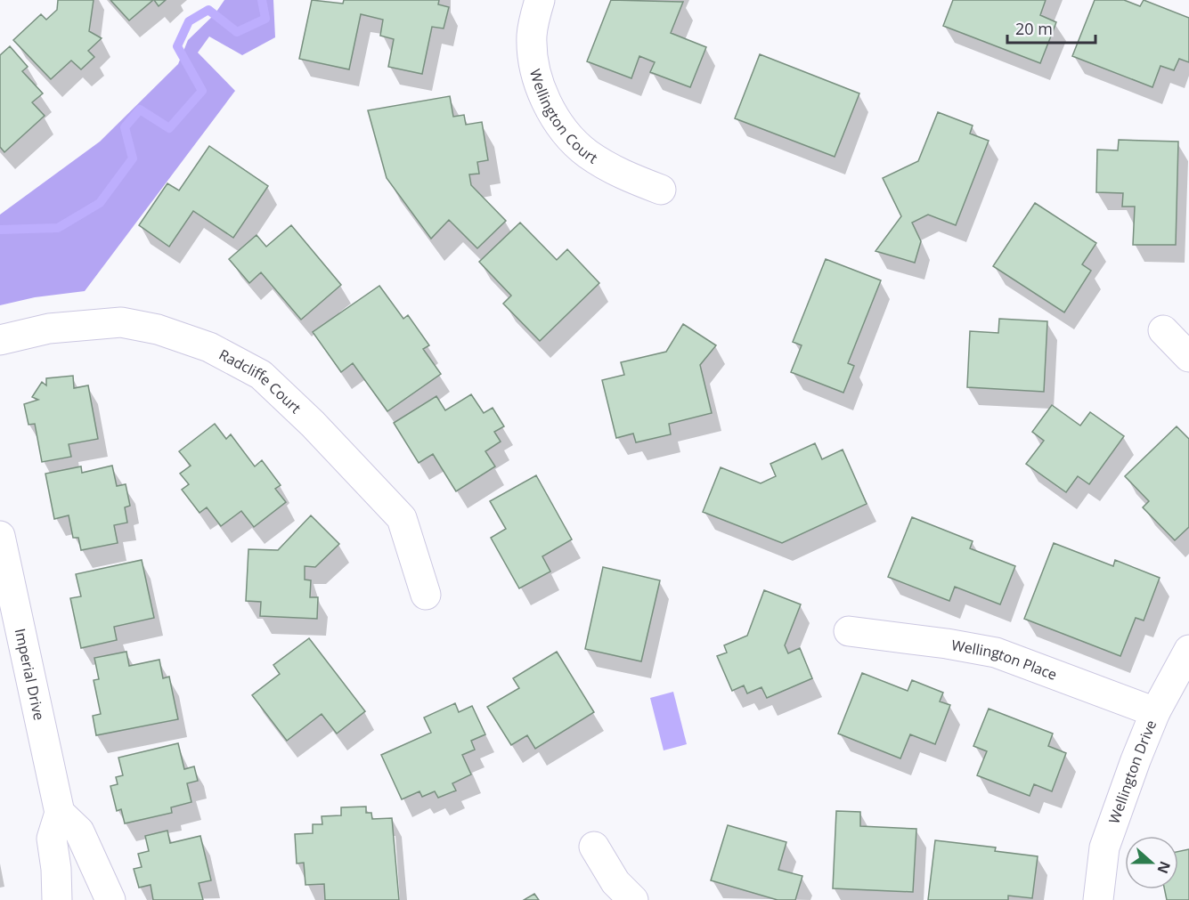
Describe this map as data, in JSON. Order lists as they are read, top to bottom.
{
  "streets": {
    "street": [
      "Wellington Court",
      "Radcliffe Court",
      "Wellington Place",
      "Imperial Drive",
      "Wellington Drive"
    ]
  },
  "crossings": [
    ["Wellington Place", "Wellington Drive"]
  ],
  "scale_bar": "20 m",
  "north": "right"
}
